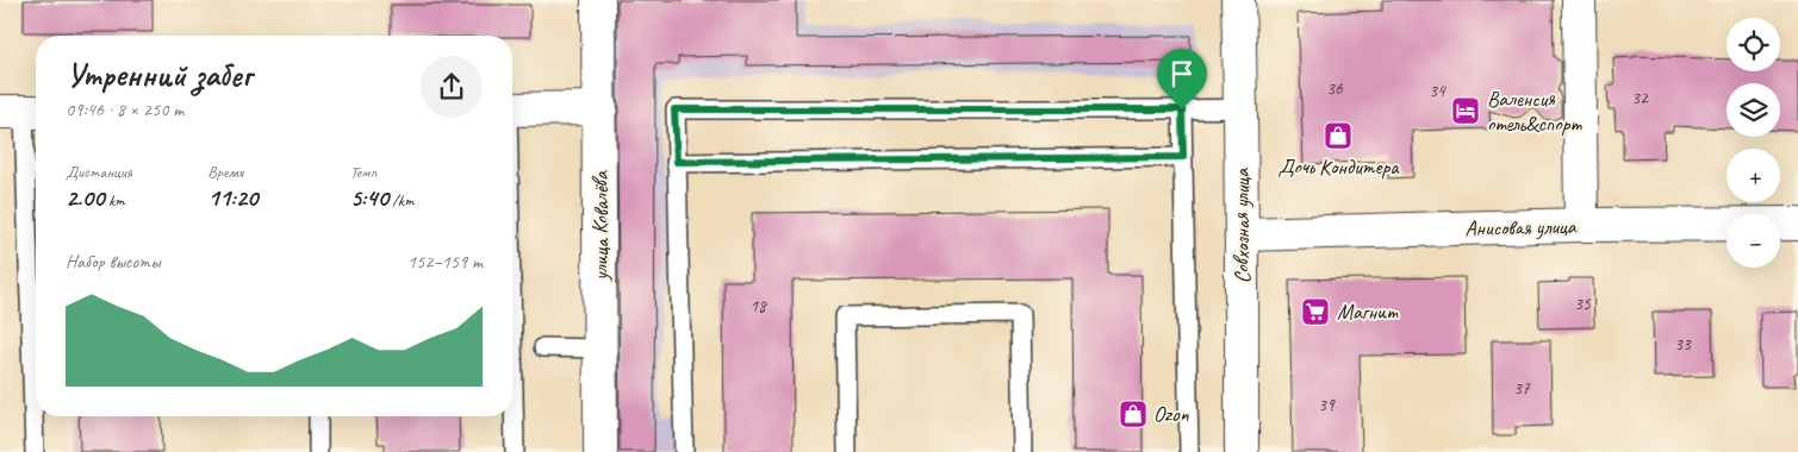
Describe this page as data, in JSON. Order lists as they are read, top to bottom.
{
  "streets": {
    "street": ["улица Ковалёва", "Совхозная улица", "Анисовая улица"]
  },
  "crossings": [
    ["Совхозная улица", "Анисовая улица"]
  ],
  "places": {
    "hotel": ["Валенсия отель&спорт"],
    "shop": ["Дочь Кондитера", "Ozon"],
    "supermarket": ["Магнит"]
  },
  "house_numbers": [
    "36",
    "34",
    "32",
    "35",
    "18",
    "33",
    "37",
    "39"
  ],
  "page": {
    "map_buttons": ["+", "−"],
    "heading": ["Утренний забег", "09:46 · 8 × 250 m"],
    "stats": [
      ["Дистанция", "2.00 km"],
      ["Время", "11:20"],
      ["Темп", "5:40 /km"]
    ],
    "chart": ["Набор высоты", "152–159 m"]
  }
}
